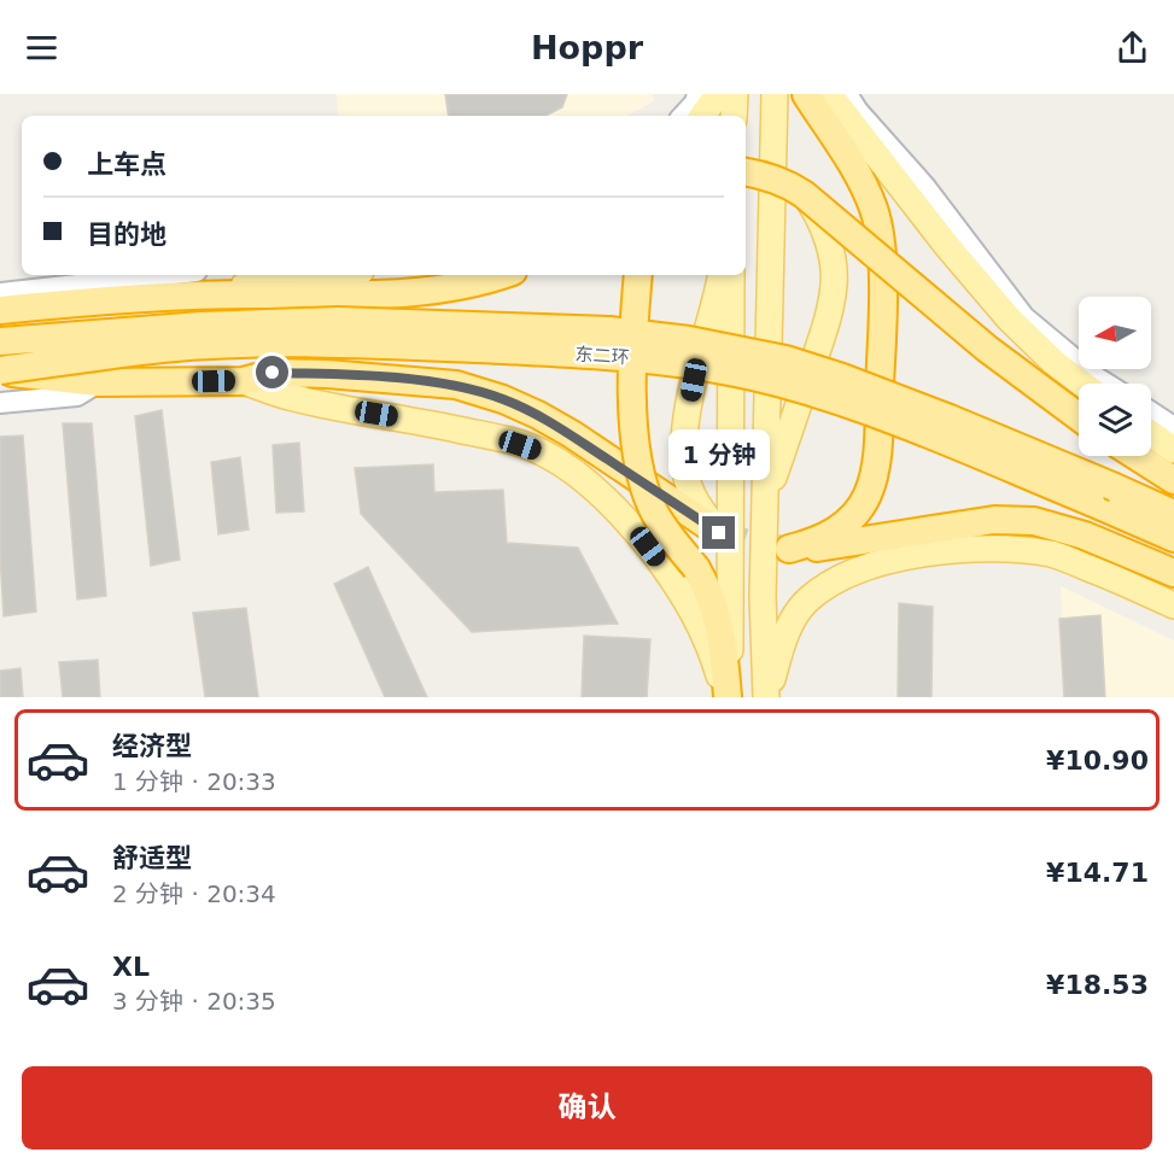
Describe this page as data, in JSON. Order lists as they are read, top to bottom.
{
  "streets": {
    "highway": ["东二环"]
  },
  "north": "left",
  "page": {
    "header": "Hoppr",
    "banner": ["上车点", "目的地"],
    "bubble": "1 分钟",
    "list": [
      {
        "name": "经济型",
        "note": "1 分钟 · 20:33",
        "value": "¥10.90"
      },
      {
        "name": "舒适型",
        "note": "2 分钟 · 20:34",
        "value": "¥14.71"
      },
      {
        "name": "XL",
        "note": "3 分钟 · 20:35",
        "value": "¥18.53"
      }
    ],
    "buttons": "确认"
  }
}
